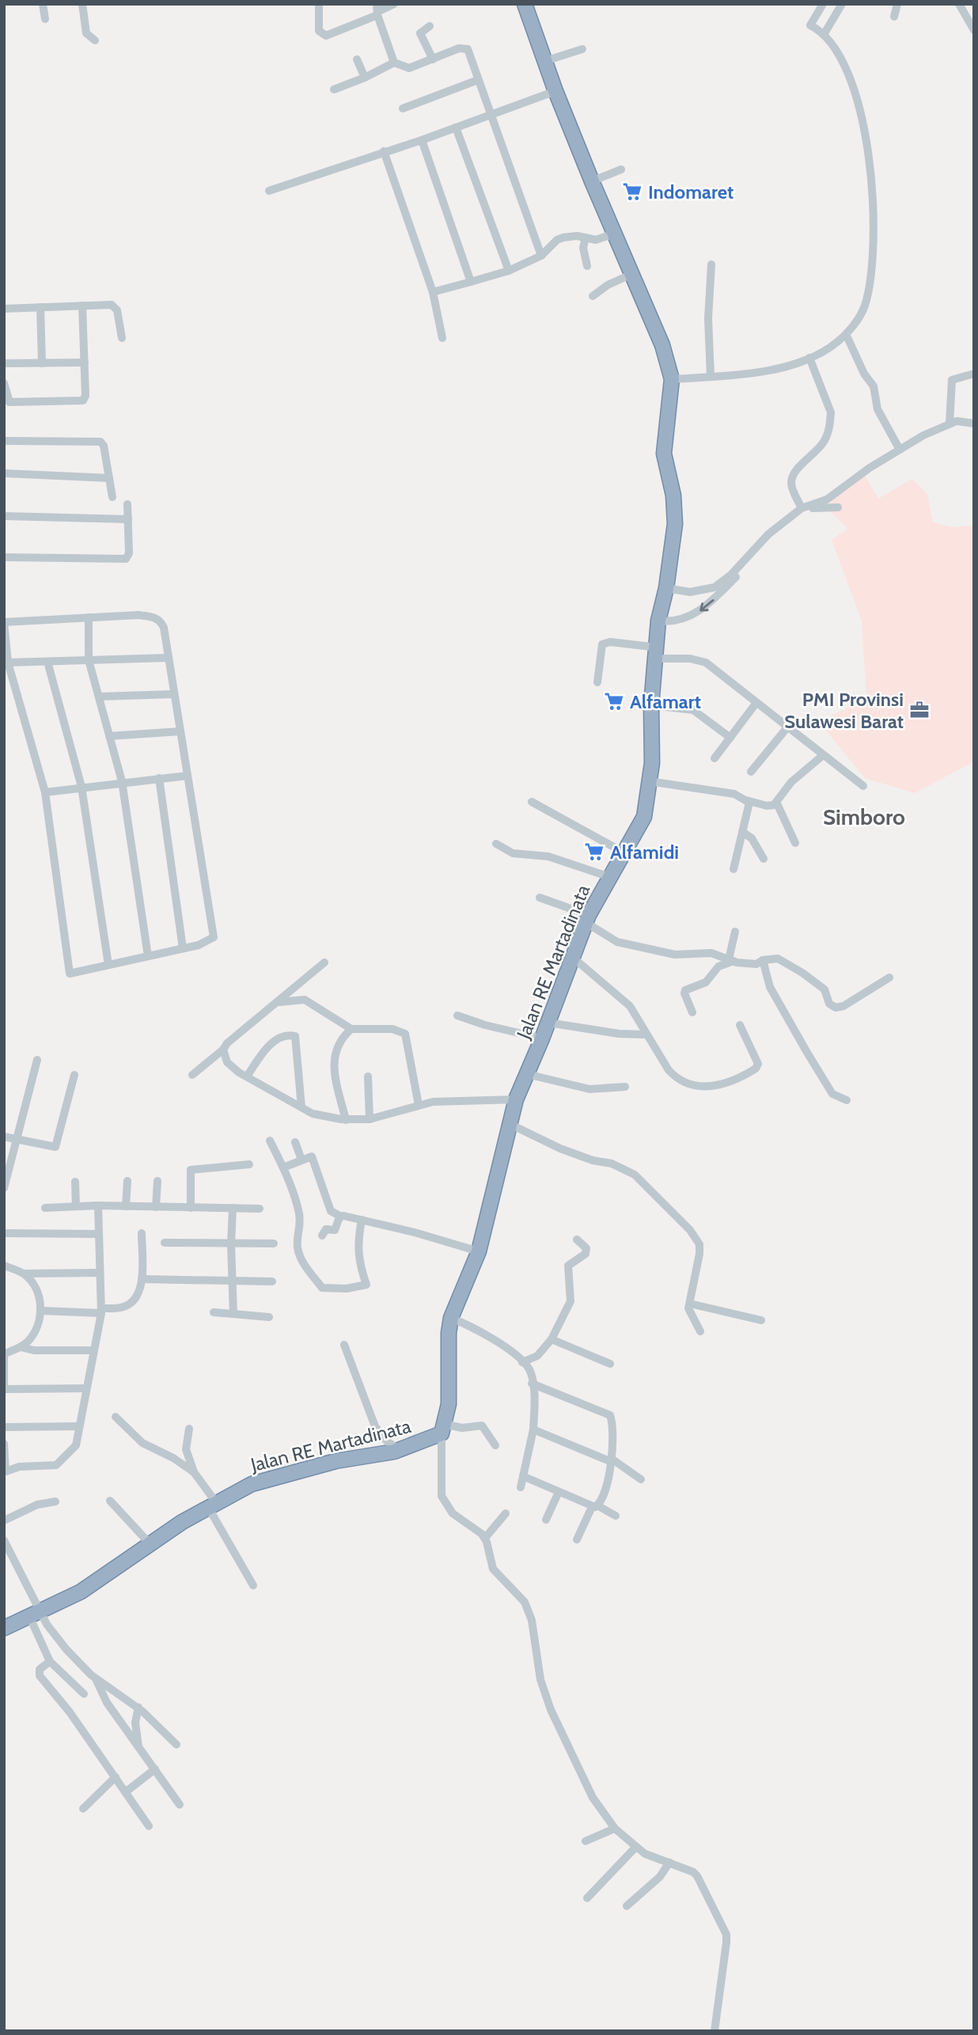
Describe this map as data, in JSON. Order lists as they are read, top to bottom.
{
  "streets": {
    "highway": ["Jalan RE Martadinata"]
  },
  "districts": ["Simboro"],
  "places": {
    "supermarket": ["Indomaret", "Alfamart", "Alfamidi"],
    "office": ["PMI Provinsi Sulawesi Barat"]
  }
}
